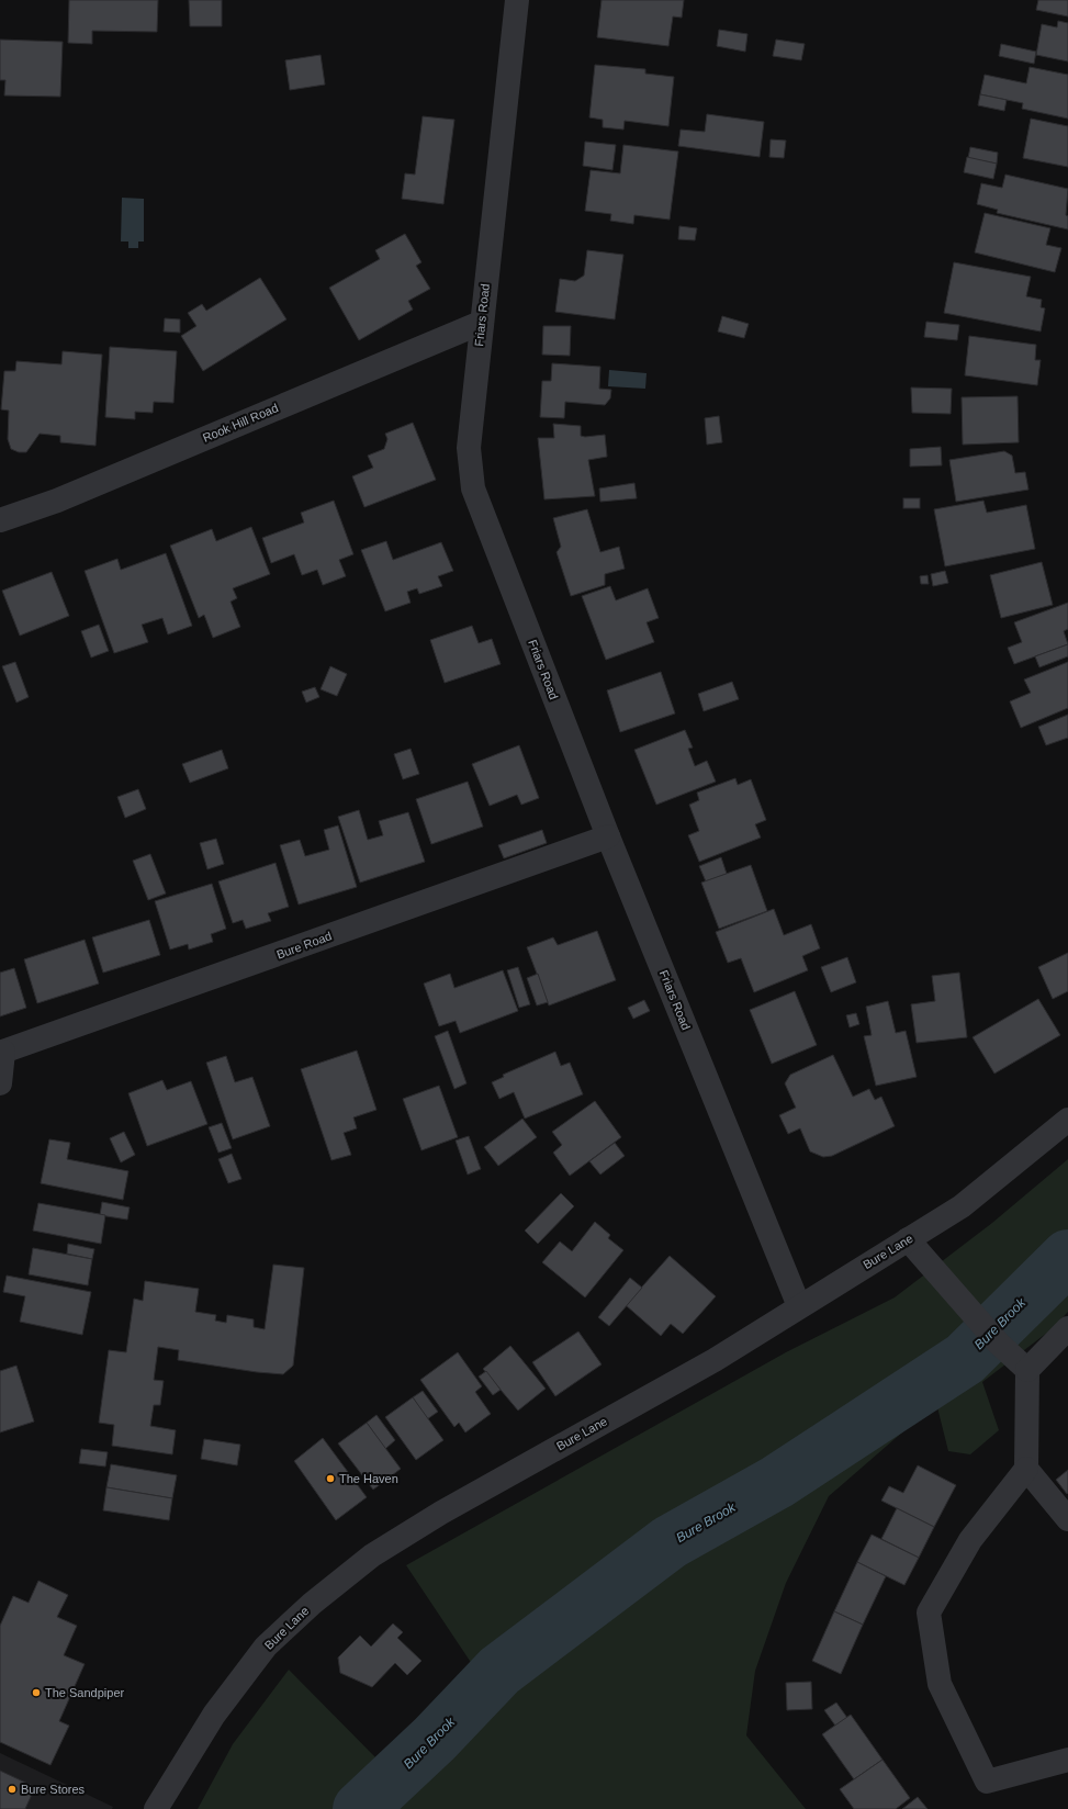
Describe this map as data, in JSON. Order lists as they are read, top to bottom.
{
  "streets": {
    "street": [
      "Friars Road",
      "Rook Hill Road",
      "Bure Road",
      "Bure Lane"
    ]
  },
  "crossings": [
    ["Friars Road", "Rook Hill Road"],
    ["Friars Road", "Bure Road"],
    ["Friars Road", "Bure Lane"]
  ],
  "water": ["Bure Brook"],
  "places": ["The Haven", "The Sandpiper", "Bure Stores"]
}
